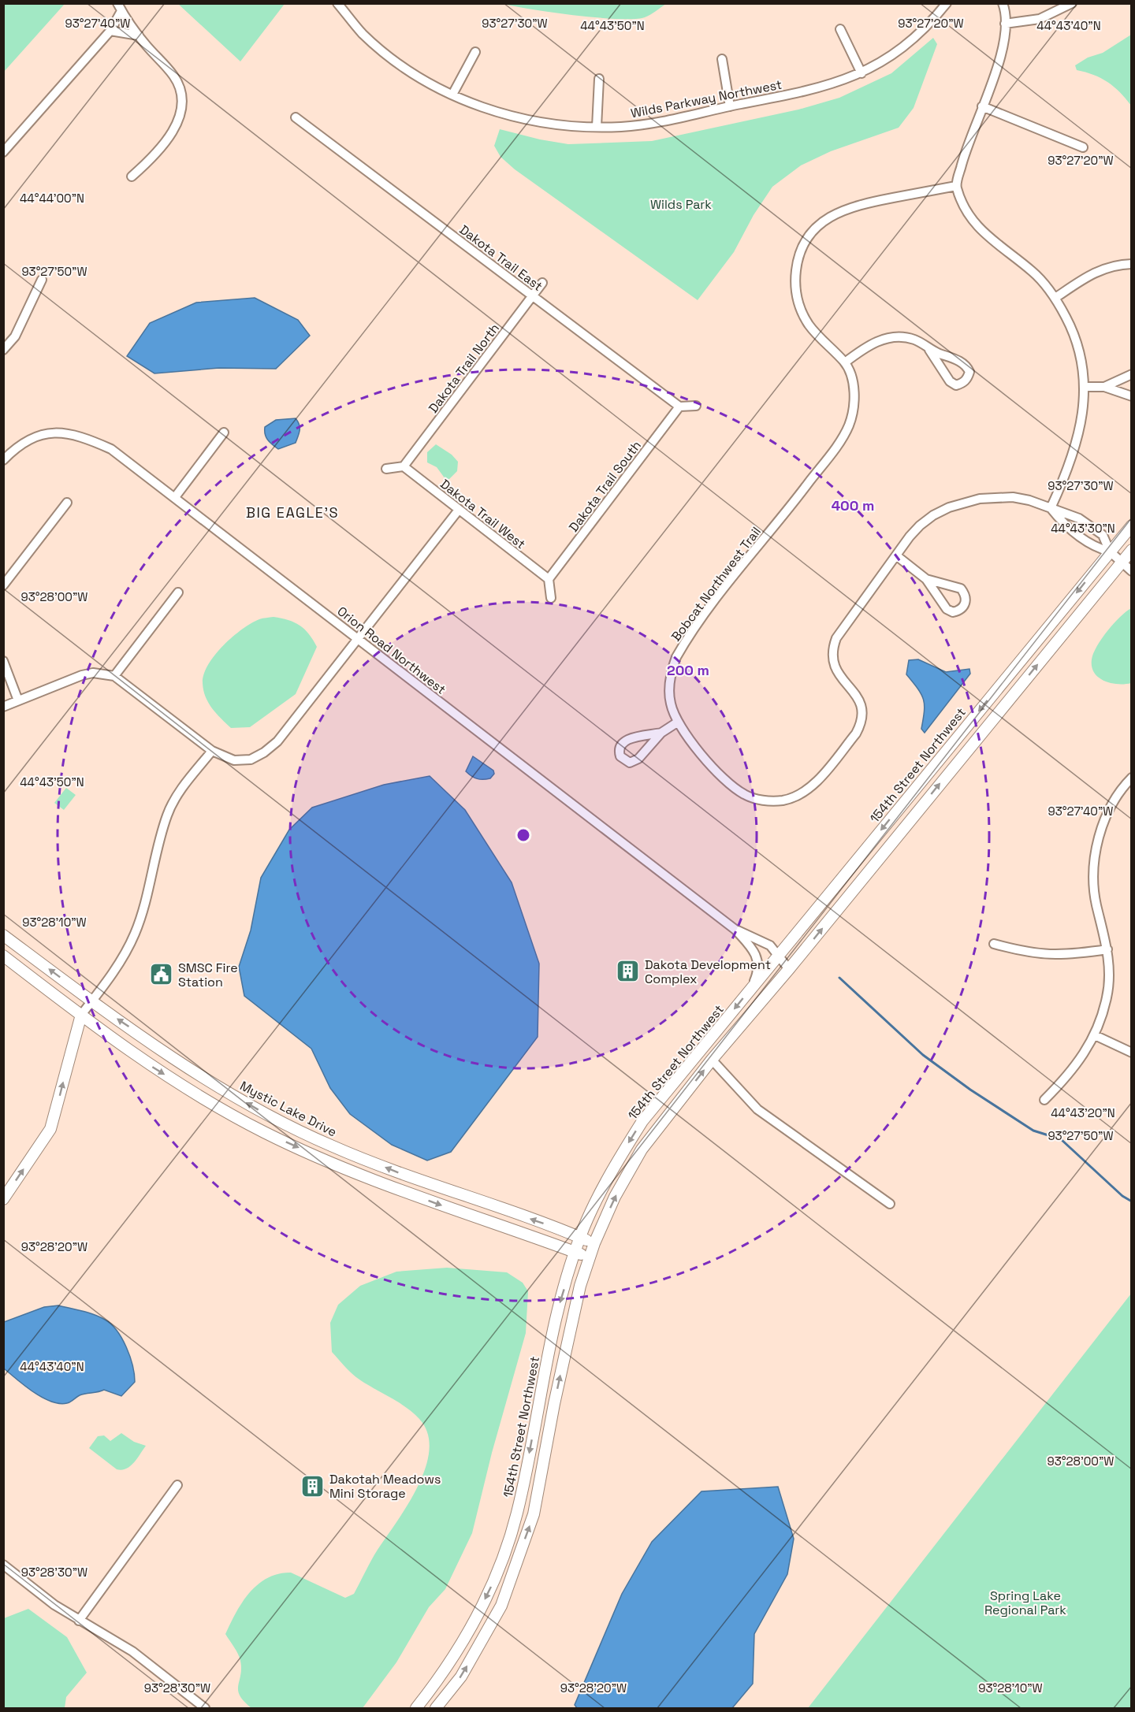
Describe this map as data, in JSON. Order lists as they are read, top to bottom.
{
  "streets": {
    "street": [
      "Wilds Parkway Northwest",
      "Dakota Trail East",
      "Dakota Trail North",
      "Dakota Trail South",
      "Dakota Trail West",
      "Bobcat Northwest Trail",
      "Orion Road Northwest",
      "154th Street Northwest",
      "Mystic Lake Drive"
    ]
  },
  "crossings": [
    ["Dakota Trail East", "Dakota Trail North"],
    ["Dakota Trail East", "Dakota Trail South"],
    ["Dakota Trail North", "Dakota Trail West"],
    ["Dakota Trail South", "Dakota Trail West"],
    ["Bobcat Northwest Trail", "154th Street Northwest"],
    ["Orion Road Northwest", "154th Street Northwest"],
    ["154th Street Northwest", "Mystic Lake Drive"]
  ],
  "districts": ["BIG EAGLE'S"],
  "parks": ["Wilds Park", "Spring Lake Regional Park"],
  "places": {
    "building": ["Dakota Development Complex", "Dakotah Meadows Mini Storage"],
    "public building": ["SMSC Fire Station"]
  },
  "coordinates": [
    "93°27'40\"W",
    "93°27'30\"W",
    "93°27'20\"W",
    "44°43'50\"N",
    "44°43'40\"N",
    "44°44'00\"N",
    "93°27'50\"W",
    "44°43'30\"N",
    "93°28'00\"W",
    "93°28'10\"W",
    "44°43'20\"N",
    "93°28'20\"W",
    "93°28'30\"W"
  ],
  "rings": ["400 m", "200 m"]
}
